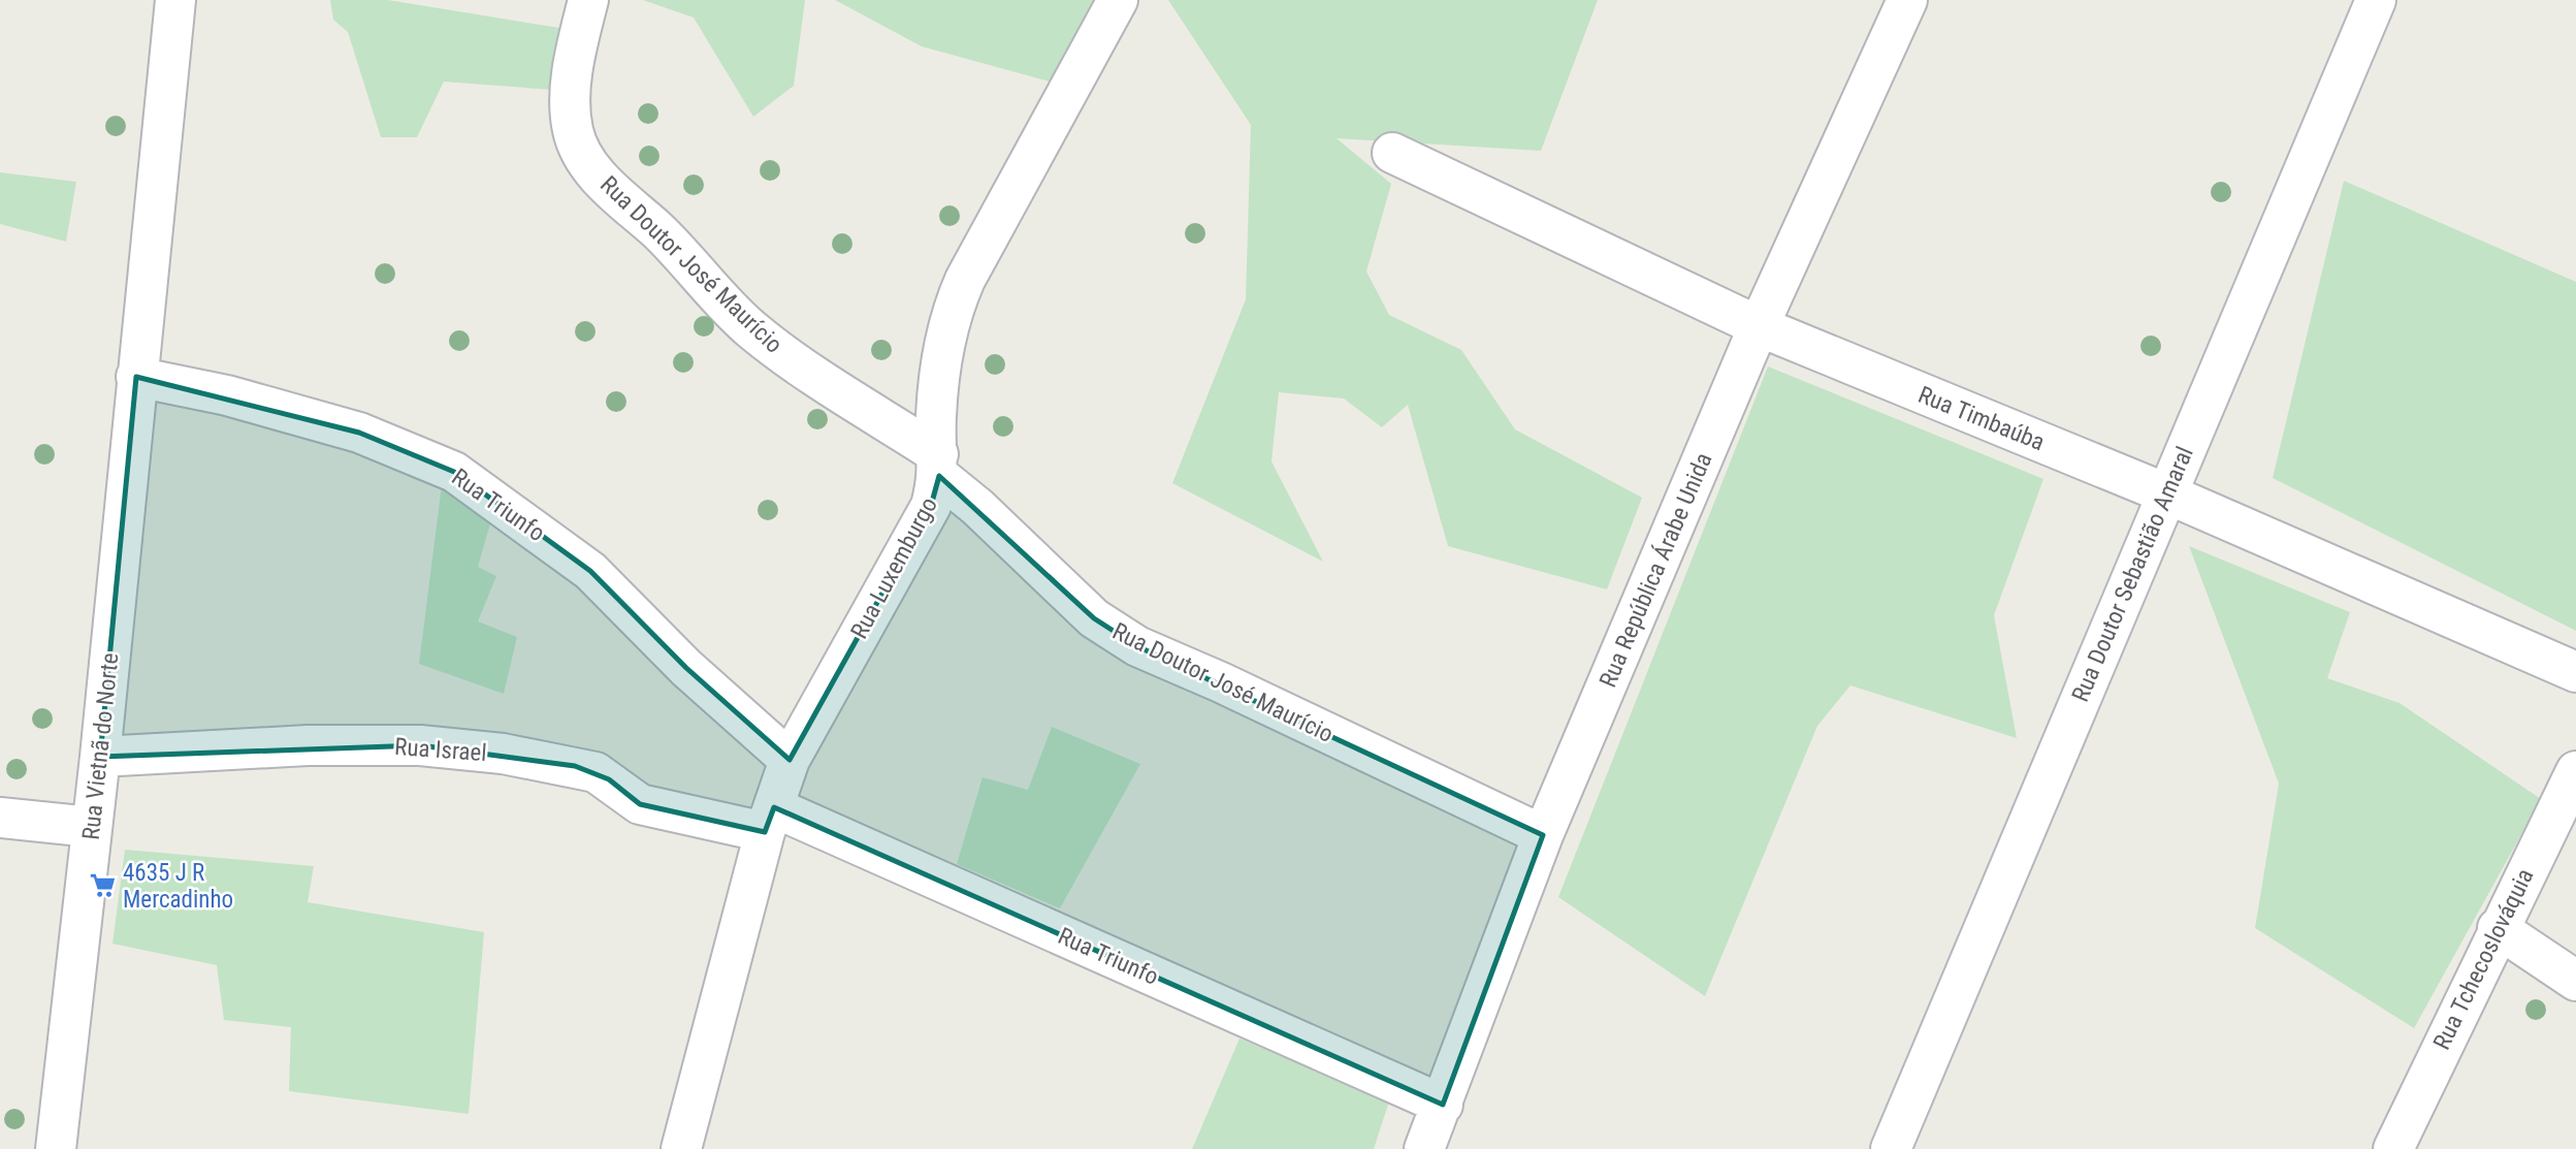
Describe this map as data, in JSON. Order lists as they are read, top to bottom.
{
  "streets": {
    "street": [
      "Rua Doutor José Maurício",
      "Rua Timbaúba",
      "Rua Triunfo",
      "Rua Luxemburgo",
      "Rua República Árabe Unida",
      "Rua Doutor Sebastião Amaral",
      "Rua Vietnã do Norte",
      "Rua Israel",
      "Rua Tchecoslováquia"
    ]
  },
  "crossings": [
    ["Rua Doutor José Maurício", "Rua Luxemburgo"],
    ["Rua Doutor José Maurício", "Rua República Árabe Unida"],
    ["Rua Timbaúba", "Rua República Árabe Unida"],
    ["Rua Timbaúba", "Rua Doutor Sebastião Amaral"],
    ["Rua Triunfo", "Rua Luxemburgo"],
    ["Rua Triunfo", "Rua República Árabe Unida"],
    ["Rua Triunfo", "Rua Vietnã do Norte"],
    ["Rua Triunfo", "Rua Israel"],
    ["Rua Luxemburgo", "Rua Israel"],
    ["Rua Vietnã do Norte", "Rua Israel"]
  ],
  "places": {
    "supermarket": ["4635 J R Mercadinho"]
  }
}
